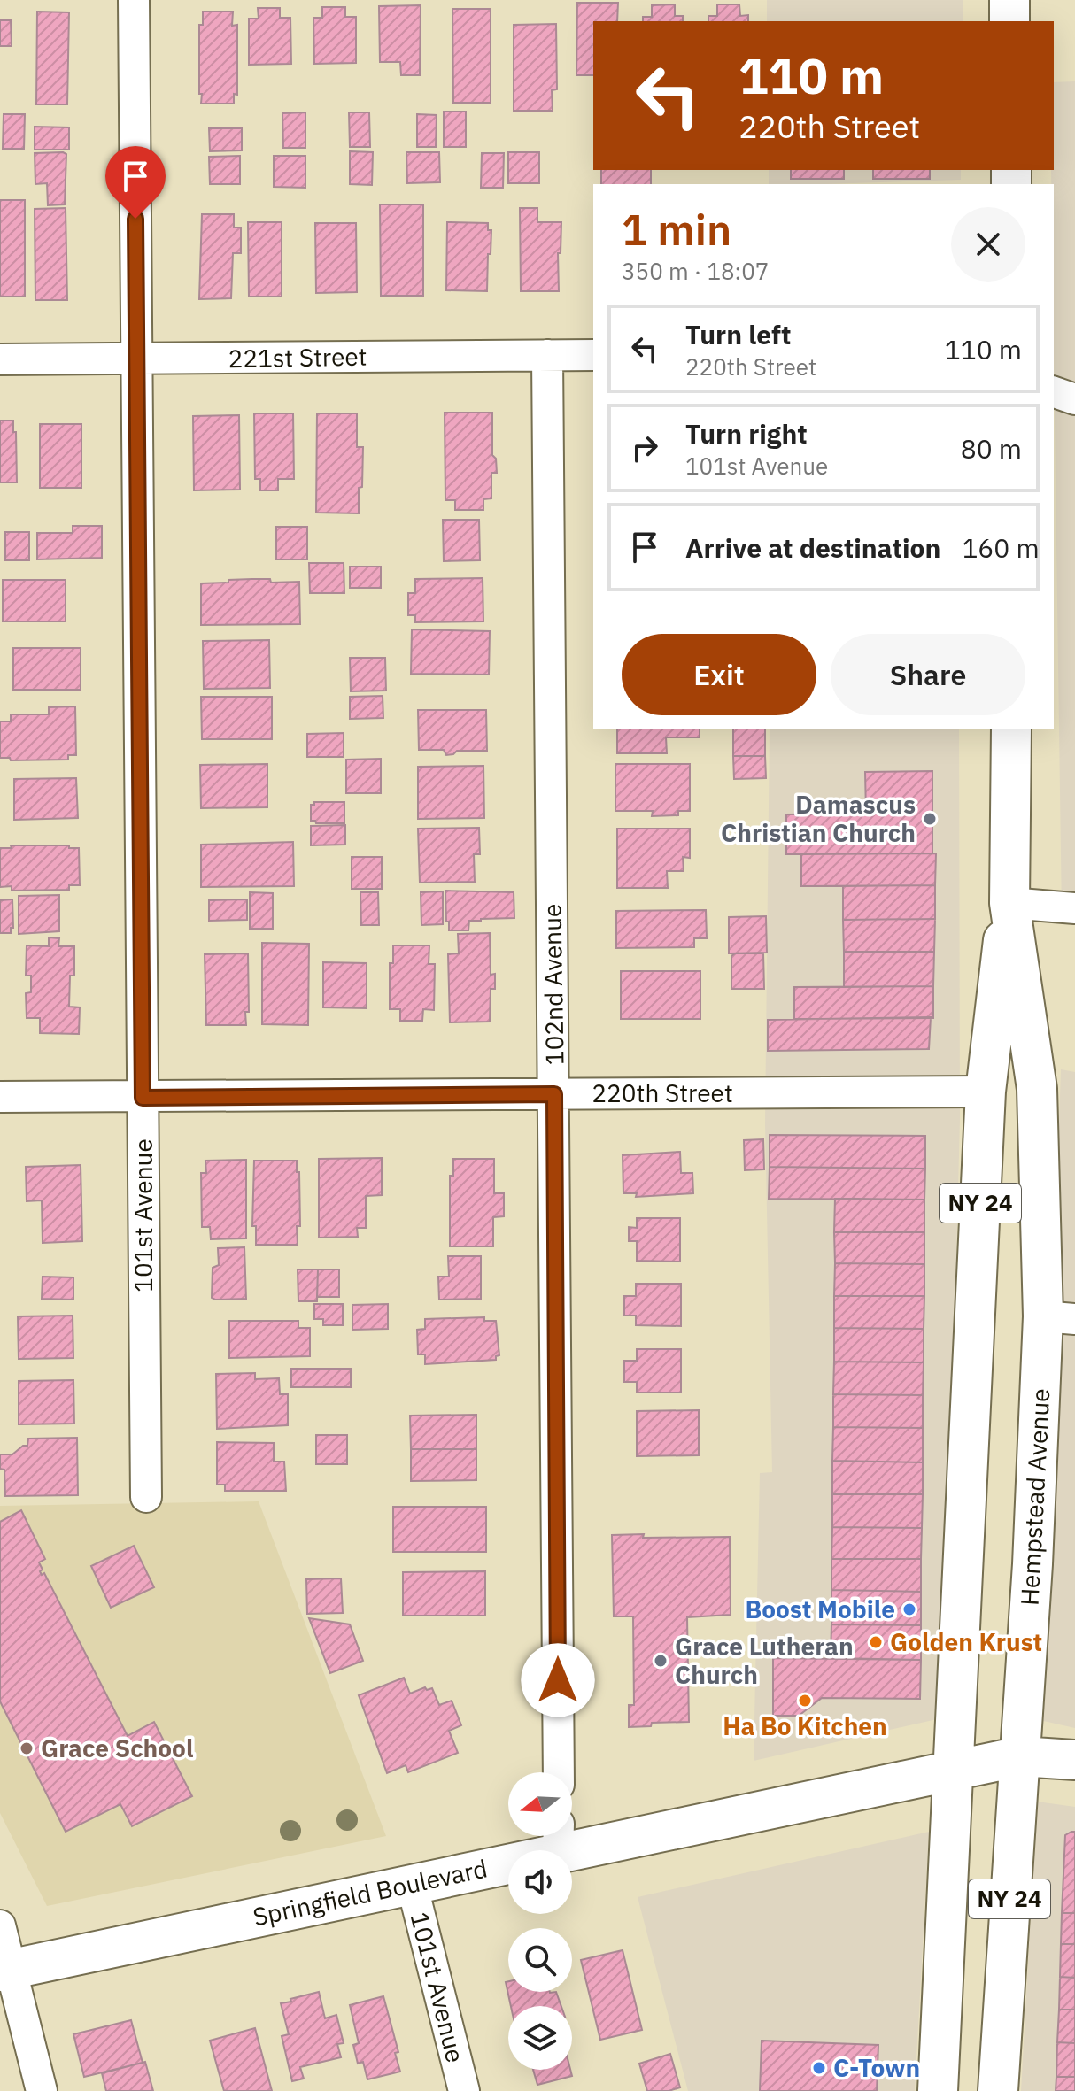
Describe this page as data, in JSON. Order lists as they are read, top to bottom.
{
  "streets": {
    "main road": ["NY 24", "Hempstead Avenue", "Springfield Boulevard"],
    "street": [
      "221st Street",
      "102nd Avenue",
      "220th Street",
      "101st Avenue"
    ]
  },
  "crossings": [
    ["221st Street", "102nd Avenue"],
    ["221st Street", "101st Avenue"],
    ["102nd Avenue", "220th Street"],
    ["220th Street", "101st Avenue"],
    ["220th Street", "Hempstead Avenue"],
    ["101st Avenue", "Springfield Boulevard"],
    ["Hempstead Avenue", "Springfield Boulevard"]
  ],
  "places": [
    "Damascus Christian Church",
    "Boost Mobile",
    "Golden Krust",
    "Grace Lutheran Church",
    "Ha Bo Kitchen",
    "Grace School",
    "C-Town"
  ],
  "north": "left",
  "page": {
    "turn": ["110 m", "220th Street"],
    "heading": ["1 min", "350 m · 18:07"],
    "list": [
      {
        "name": "Turn left",
        "note": "220th Street",
        "value": "110 m"
      },
      {
        "name": "Turn right",
        "note": "101st Avenue",
        "value": "80 m"
      },
      {
        "name": "Arrive at destination",
        "value": "160 m"
      }
    ],
    "buttons": ["Exit", "Share"]
  }
}
